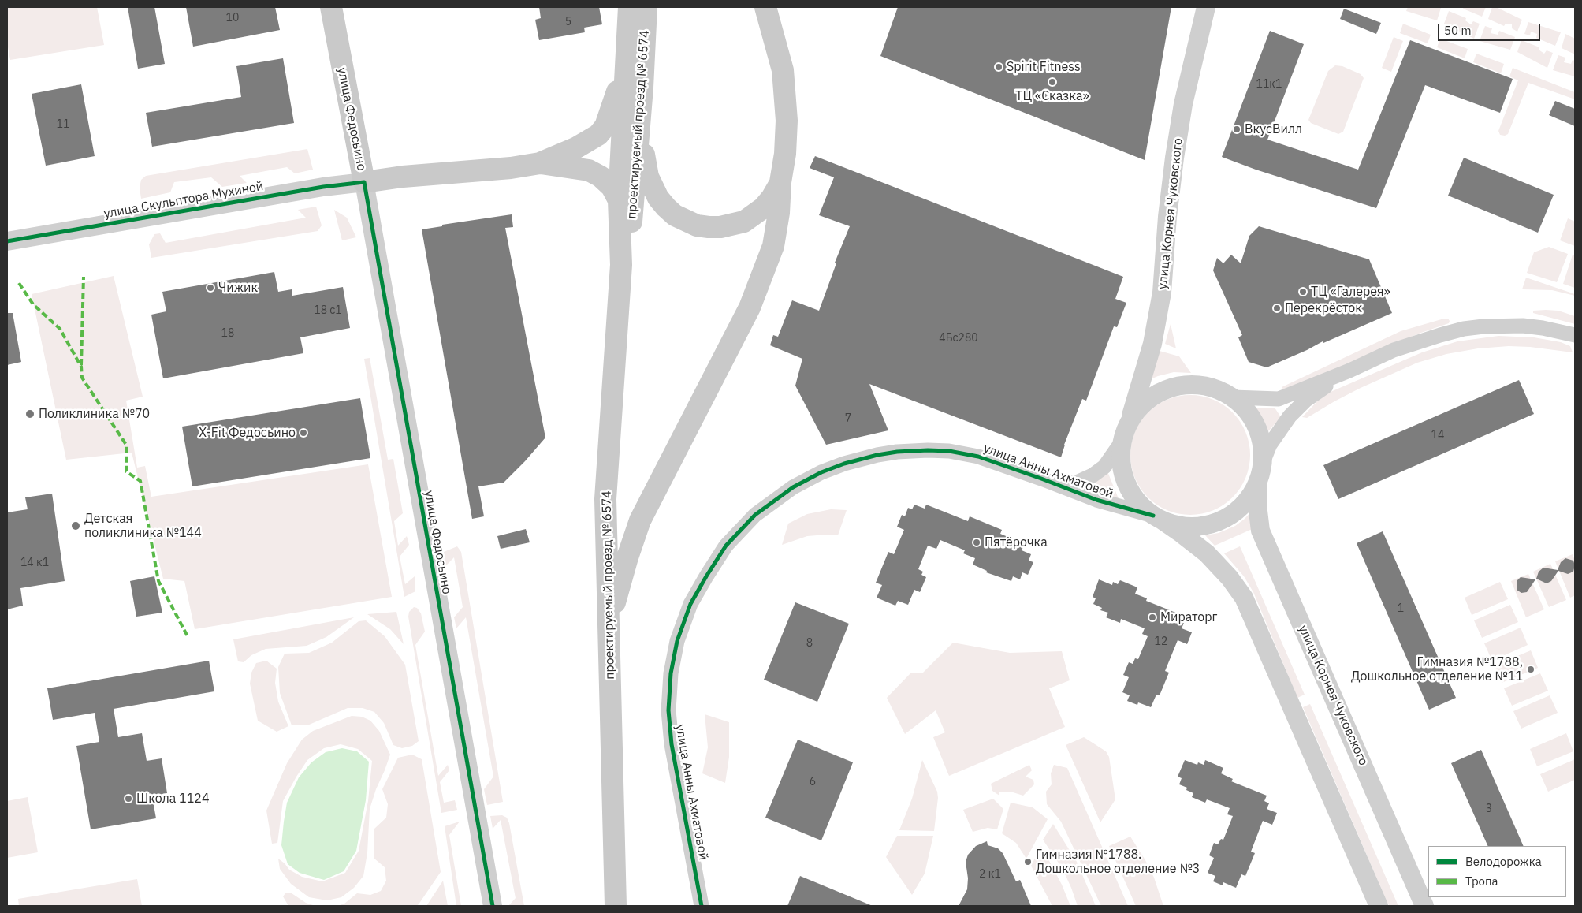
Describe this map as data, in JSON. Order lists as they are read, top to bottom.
{
  "streets": {
    "main road": ["улица Федосьино", "проектируемый проезд № 6574"],
    "street": ["улица Скульптора Мухиной", "улица Корнея Чуковского", "улица Анны Ахматовой"]
  },
  "crossings": [
    ["улица Федосьино", "улица Скульптора Мухиной"],
    ["улица Корнея Чуковского", "улица Анны Ахматовой"]
  ],
  "places": [
    "Spirit Fitness",
    "ТЦ «Сказка»",
    "ВкусВилл",
    "Чижик",
    "ТЦ «Галерея»",
    "Перекрёсток",
    "Поликлиника №70",
    "X-Fit Федосьино",
    "Детская поликлиника №144",
    "Пятёрочка",
    "Мираторг",
    "Гимназия №1788, Дошкольное отделение №11",
    "Школа 1124",
    "Гимназия №1788. Дошкольное отделение №3"
  ],
  "house_numbers": [
    "10",
    "5",
    "11к1",
    "11",
    "18 с1",
    "18",
    "4Бс280",
    "7",
    "14",
    "14 к1",
    "1",
    "12",
    "8",
    "6",
    "3",
    "2 к1"
  ],
  "legend": ["Велодорожка", "Тропа"],
  "scale_bar": "50 m"
}
